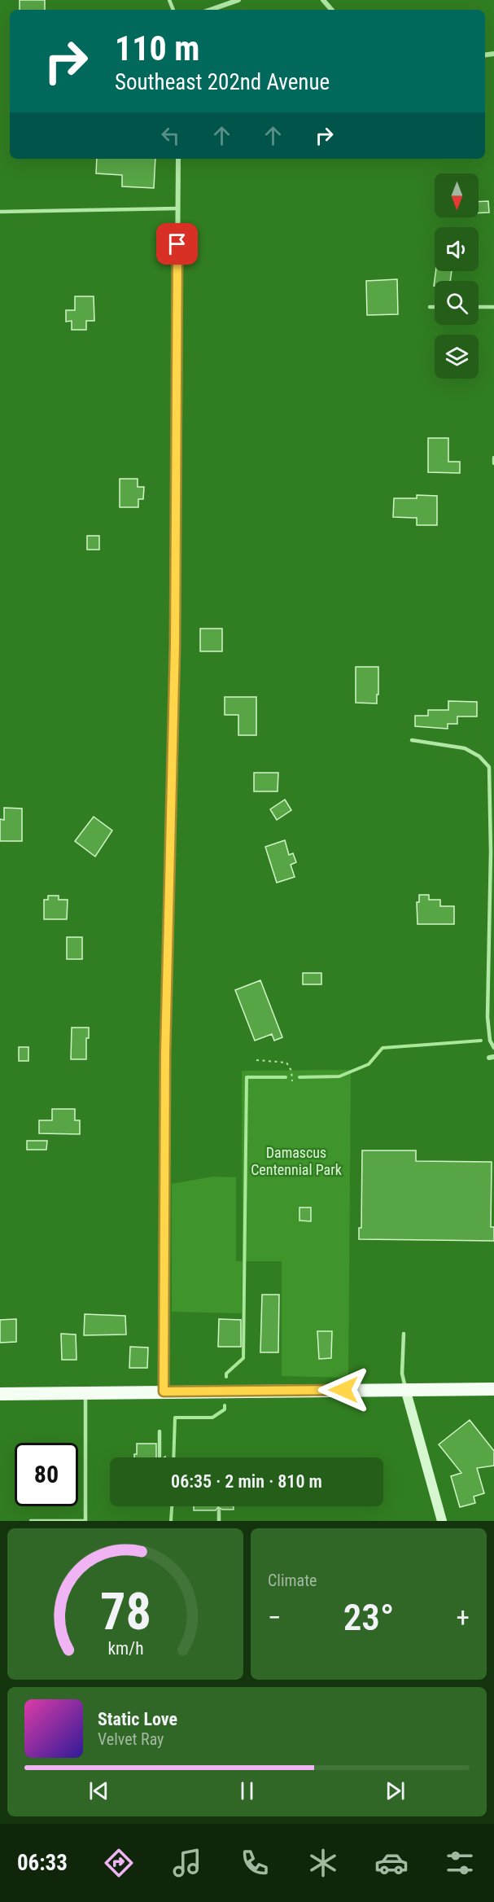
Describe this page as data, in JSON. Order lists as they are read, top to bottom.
{
  "parks": ["Damascus Centennial Park"],
  "north": "bottom",
  "page": {
    "turn": ["110 m", "Southeast 202nd Avenue"],
    "limit": "80",
    "trip": "06:35 · 2 min · 810 m",
    "tile": "Climate",
    "heat": ["−", "23°", "+"],
    "song": ["Static Love", "Velvet Ray"],
    "tabs": "06:33",
    "gauge": ["78", "km/h"]
  }
}
